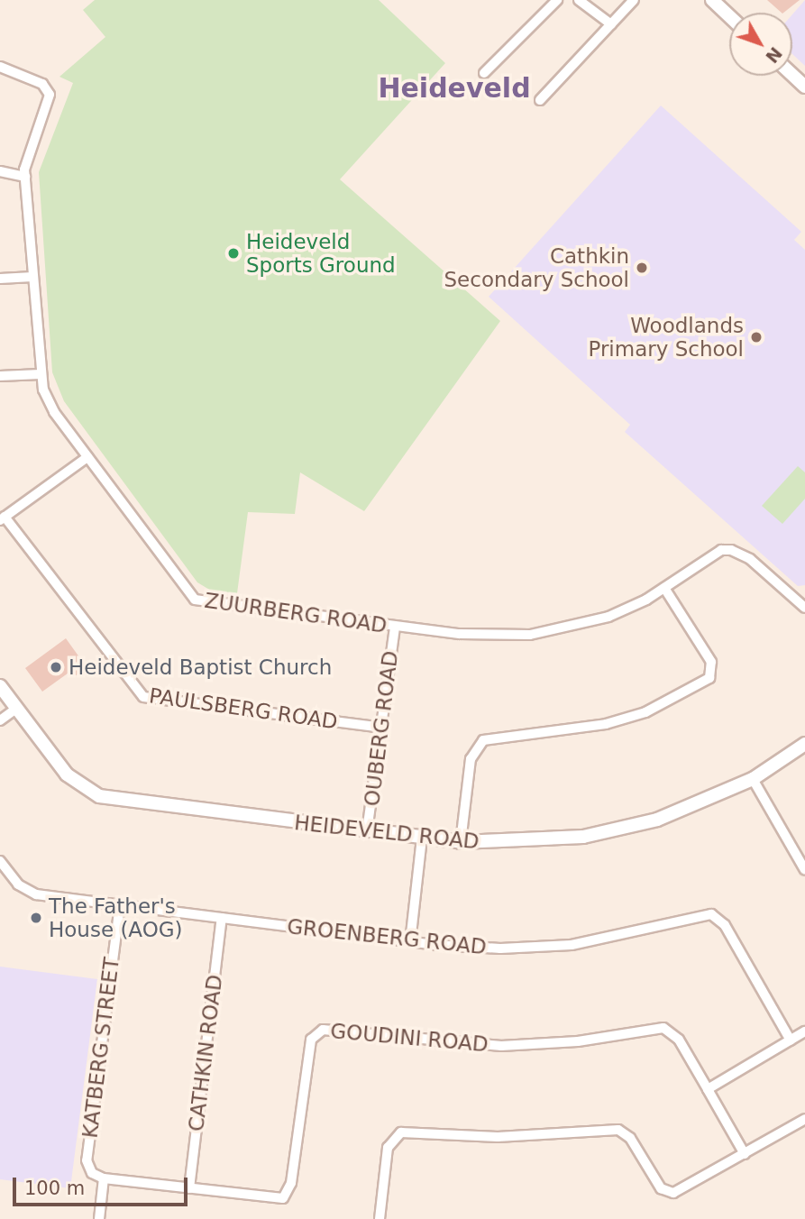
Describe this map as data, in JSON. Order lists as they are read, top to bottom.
{
  "streets": {
    "street": [
      "ZUURBERG ROAD",
      "PAULSBERG ROAD",
      "OUBERG ROAD",
      "HEIDEVELD ROAD",
      "GROENBERG ROAD",
      "GOUDINI ROAD",
      "KATBERG STREET",
      "CATHKIN ROAD"
    ]
  },
  "crossings": [
    ["ZUURBERG ROAD", "OUBERG ROAD"],
    ["PAULSBERG ROAD", "OUBERG ROAD"],
    ["OUBERG ROAD", "HEIDEVELD ROAD"],
    ["GROENBERG ROAD", "KATBERG STREET"],
    ["GROENBERG ROAD", "CATHKIN ROAD"],
    ["GOUDINI ROAD", "KATBERG STREET"],
    ["GOUDINI ROAD", "CATHKIN ROAD"]
  ],
  "districts": ["Heideveld"],
  "places": [
    "Heideveld Sports Ground",
    "Cathkin Secondary School",
    "Woodlands Primary School",
    "Heideveld Baptist Church",
    "The Father's House (AOG)"
  ],
  "scale_bar": "100 m",
  "north": "bottom right"
}
